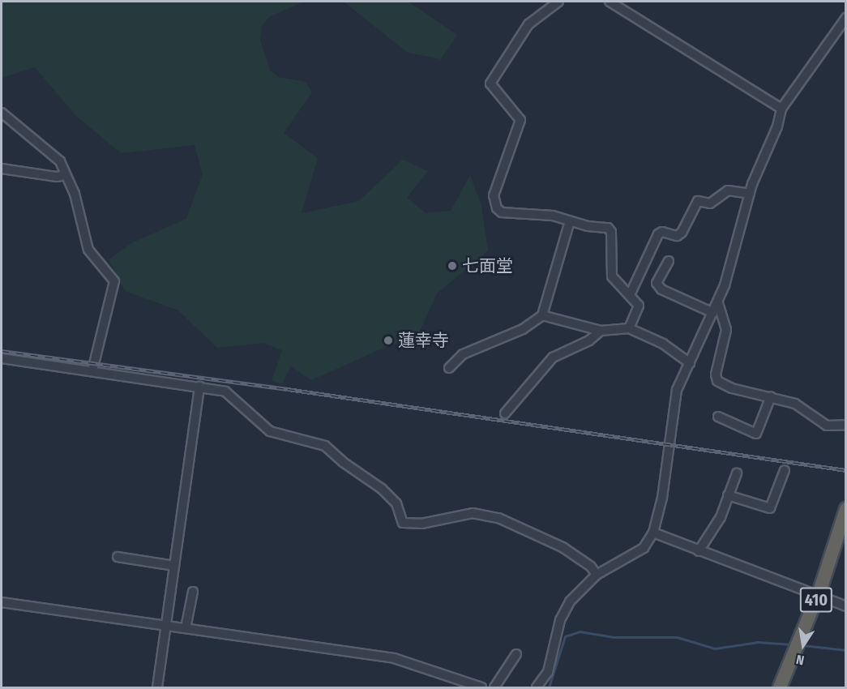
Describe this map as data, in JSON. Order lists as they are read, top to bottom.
{
  "streets": {
    "highway": ["410"]
  },
  "places": ["七面堂", "蓮幸寺"],
  "north": "bottom"
}
